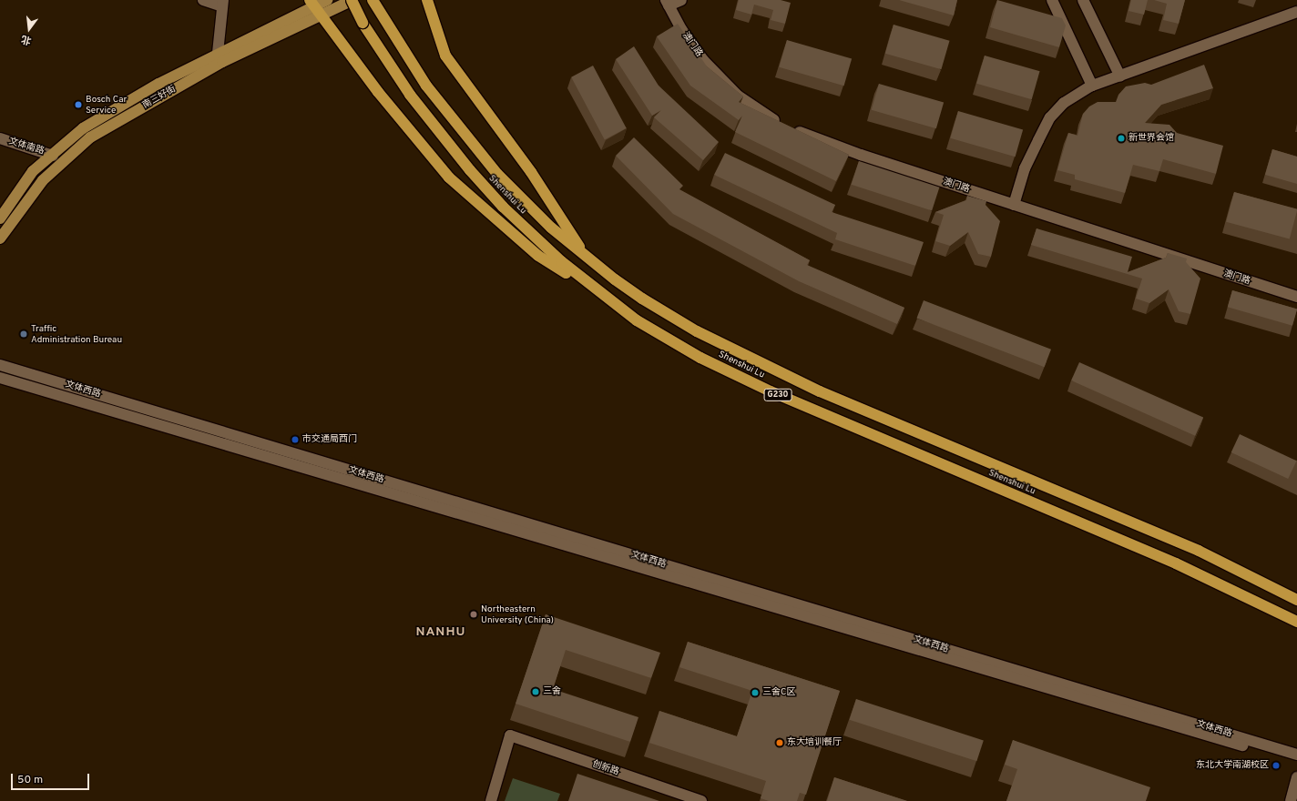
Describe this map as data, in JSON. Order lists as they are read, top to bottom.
{
  "streets": {
    "highway": ["Shenshui Lu", "G230"],
    "main road": ["南三好街"],
    "street": [
      "澳门路",
      "文体南路",
      "文体西路",
      "创新路"
    ]
  },
  "crossings": [
    ["南三好街", "Shenshui Lu"]
  ],
  "districts": ["NANHU"],
  "places": [
    "Bosch Car Service",
    "新世界会馆",
    "Traffic Administration Bureau",
    "市交通局西门",
    "Northeastern University (China)",
    "三舍",
    "三舍C区",
    "东大培训餐厅",
    "东北大学南湖校区"
  ],
  "scale_bar": "50 m",
  "north": "bottom"
}
